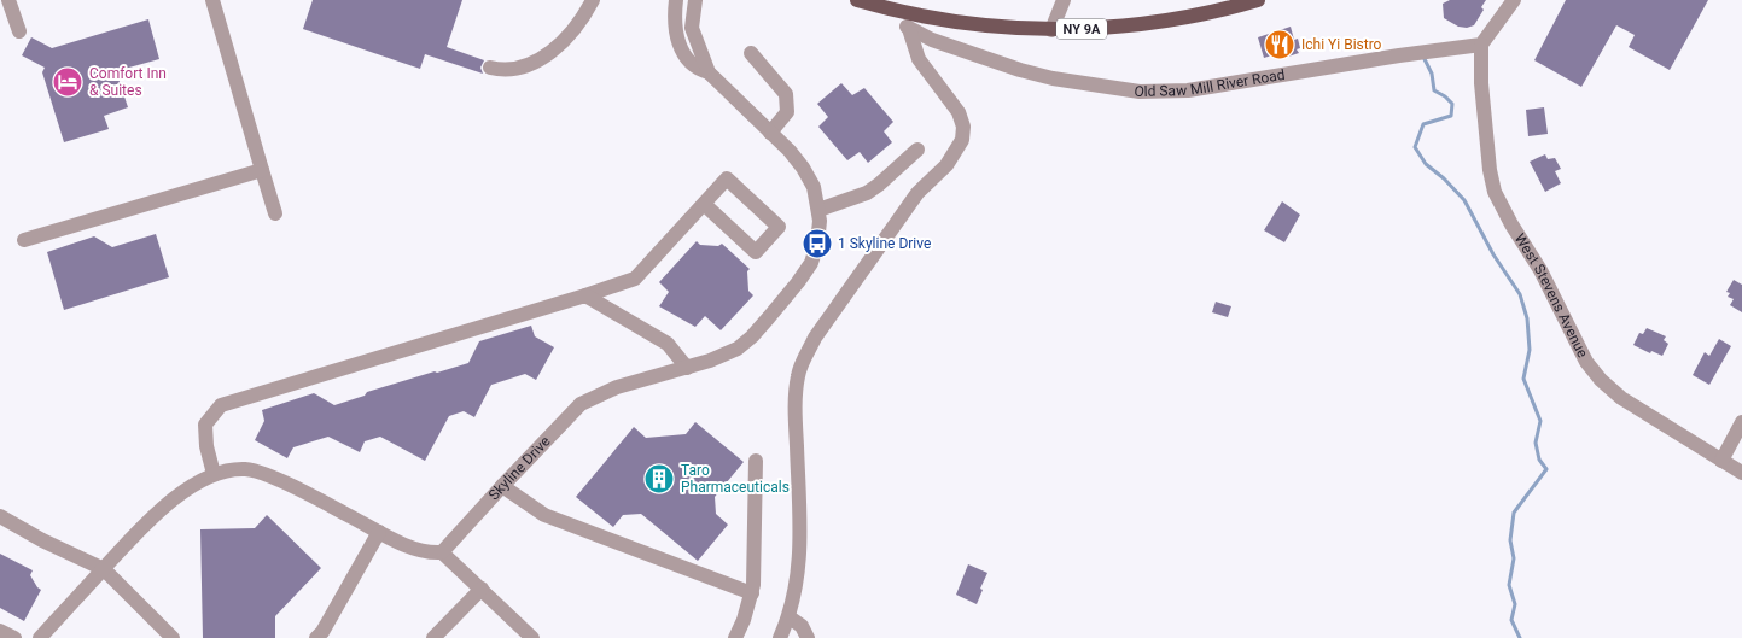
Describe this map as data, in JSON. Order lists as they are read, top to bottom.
{
  "streets": {
    "main road": ["NY 9A"],
    "street": ["Old Saw Mill River Road", "West Stevens Avenue", "Skyline Drive"]
  },
  "crossings": [
    ["Old Saw Mill River Road", "West Stevens Avenue"]
  ],
  "places": {
    "restaurant": ["Ichi Yi Bistro"],
    "hotel": ["Comfort Inn & Suites"],
    "bus stop": ["1 Skyline Drive"],
    "building": ["Taro Pharmaceuticals"]
  }
}
